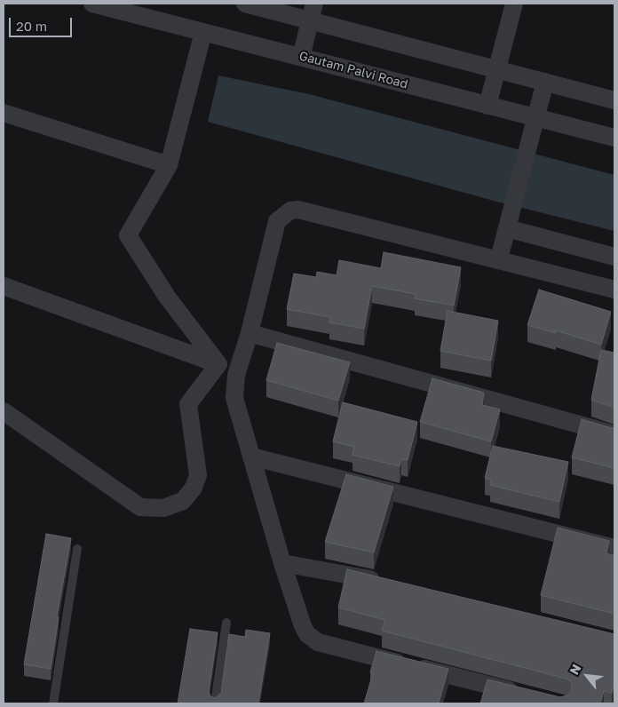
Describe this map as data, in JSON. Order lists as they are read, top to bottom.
{
  "streets": {
    "street": ["Gautam Palvi Road"]
  },
  "scale_bar": "20 m",
  "north": "top left"
}
